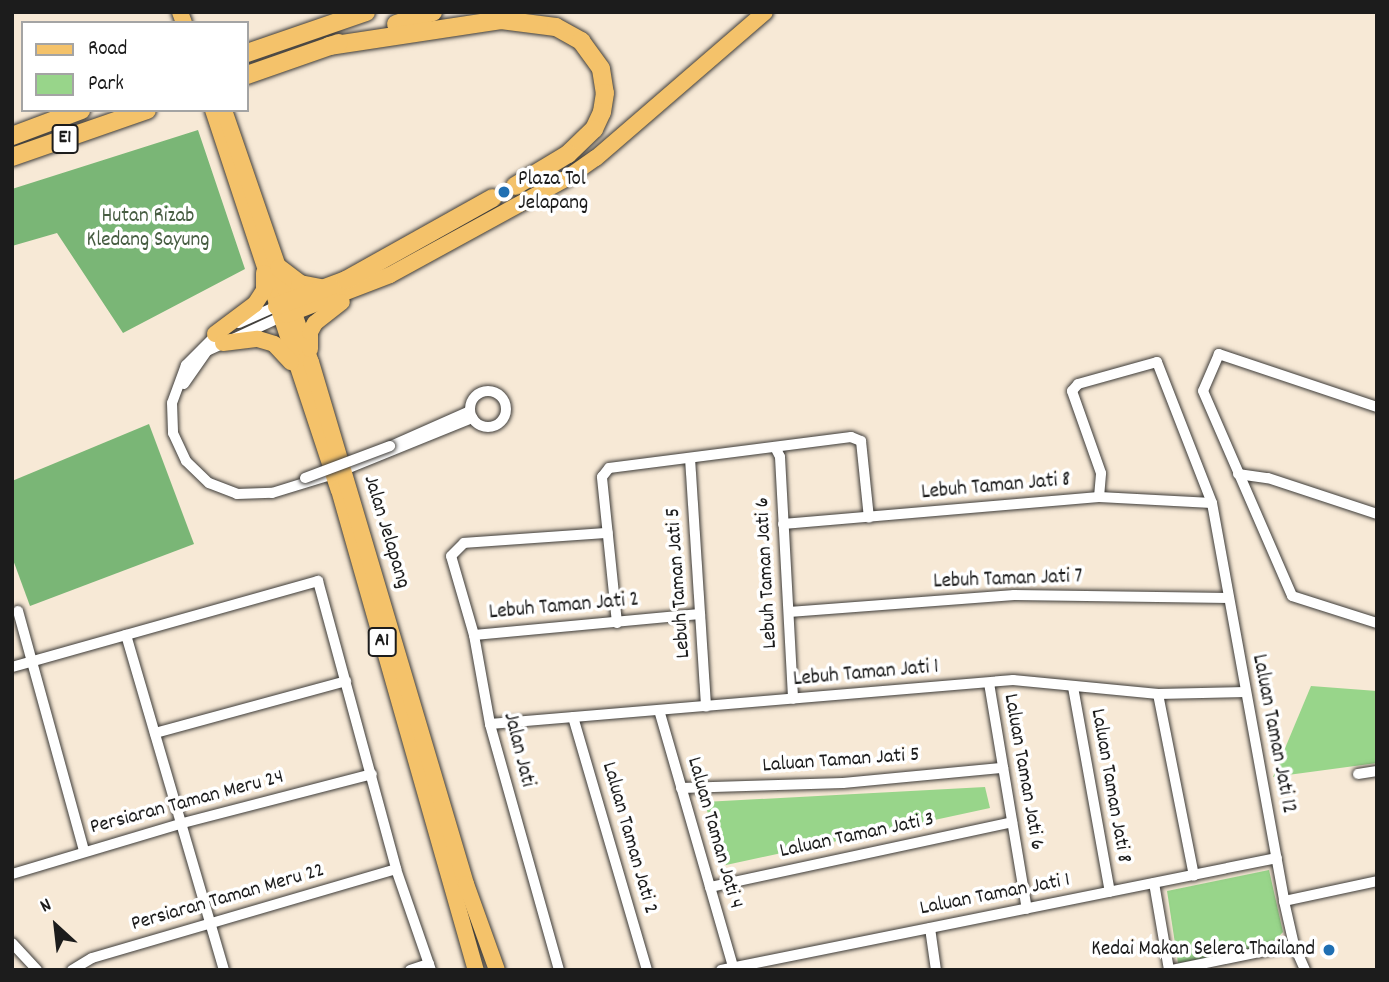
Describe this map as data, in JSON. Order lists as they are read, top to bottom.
{
  "streets": {
    "highway": ["E1"],
    "main road": ["Jalan Jelapang", "A1"],
    "street": [
      "Lebuh Taman Jati 8",
      "Lebuh Taman Jati 6",
      "Lebuh Taman Jati 7",
      "Lebuh Taman Jati 5",
      "Lebuh Taman Jati 2",
      "Lebuh Taman Jati 1",
      "Laluan Taman Jati 12",
      "Jalan Jati",
      "Laluan Taman Jati 5",
      "Laluan Taman Jati 6",
      "Laluan Taman Jati 8",
      "Persiaran Taman Meru 24",
      "Laluan Taman Jati 4",
      "Laluan Taman Jati 3",
      "Laluan Taman Jati 2",
      "Laluan Taman Jati 1",
      "Persiaran Taman Meru 22"
    ]
  },
  "crossings": [
    ["Lebuh Taman Jati 8", "Lebuh Taman Jati 6"],
    ["Lebuh Taman Jati 8", "Laluan Taman Jati 12"],
    ["Lebuh Taman Jati 6", "Lebuh Taman Jati 7"],
    ["Lebuh Taman Jati 6", "Lebuh Taman Jati 1"],
    ["Lebuh Taman Jati 7", "Laluan Taman Jati 12"],
    ["Lebuh Taman Jati 5", "Lebuh Taman Jati 2"],
    ["Lebuh Taman Jati 5", "Lebuh Taman Jati 1"],
    ["Lebuh Taman Jati 2", "Jalan Jati"],
    ["Lebuh Taman Jati 1", "Laluan Taman Jati 12"],
    ["Lebuh Taman Jati 1", "Jalan Jati"],
    ["Lebuh Taman Jati 1", "Laluan Taman Jati 6"],
    ["Lebuh Taman Jati 1", "Laluan Taman Jati 8"],
    ["Lebuh Taman Jati 1", "Laluan Taman Jati 4"],
    ["Lebuh Taman Jati 1", "Laluan Taman Jati 2"],
    ["Laluan Taman Jati 12", "Laluan Taman Jati 1"],
    ["Laluan Taman Jati 5", "Laluan Taman Jati 6"],
    ["Laluan Taman Jati 5", "Laluan Taman Jati 4"],
    ["Laluan Taman Jati 6", "Laluan Taman Jati 3"],
    ["Laluan Taman Jati 6", "Laluan Taman Jati 1"],
    ["Laluan Taman Jati 8", "Laluan Taman Jati 1"],
    ["Laluan Taman Jati 4", "Laluan Taman Jati 3"],
    ["Laluan Taman Jati 4", "Laluan Taman Jati 1"]
  ],
  "parks": ["Hutan Rizab Kledang Sayung"],
  "places": ["Plaza Tol Jelapang", "Kedai Makan Selera Thailand"],
  "legend": ["Road", "Park"],
  "north": "top left"
}
